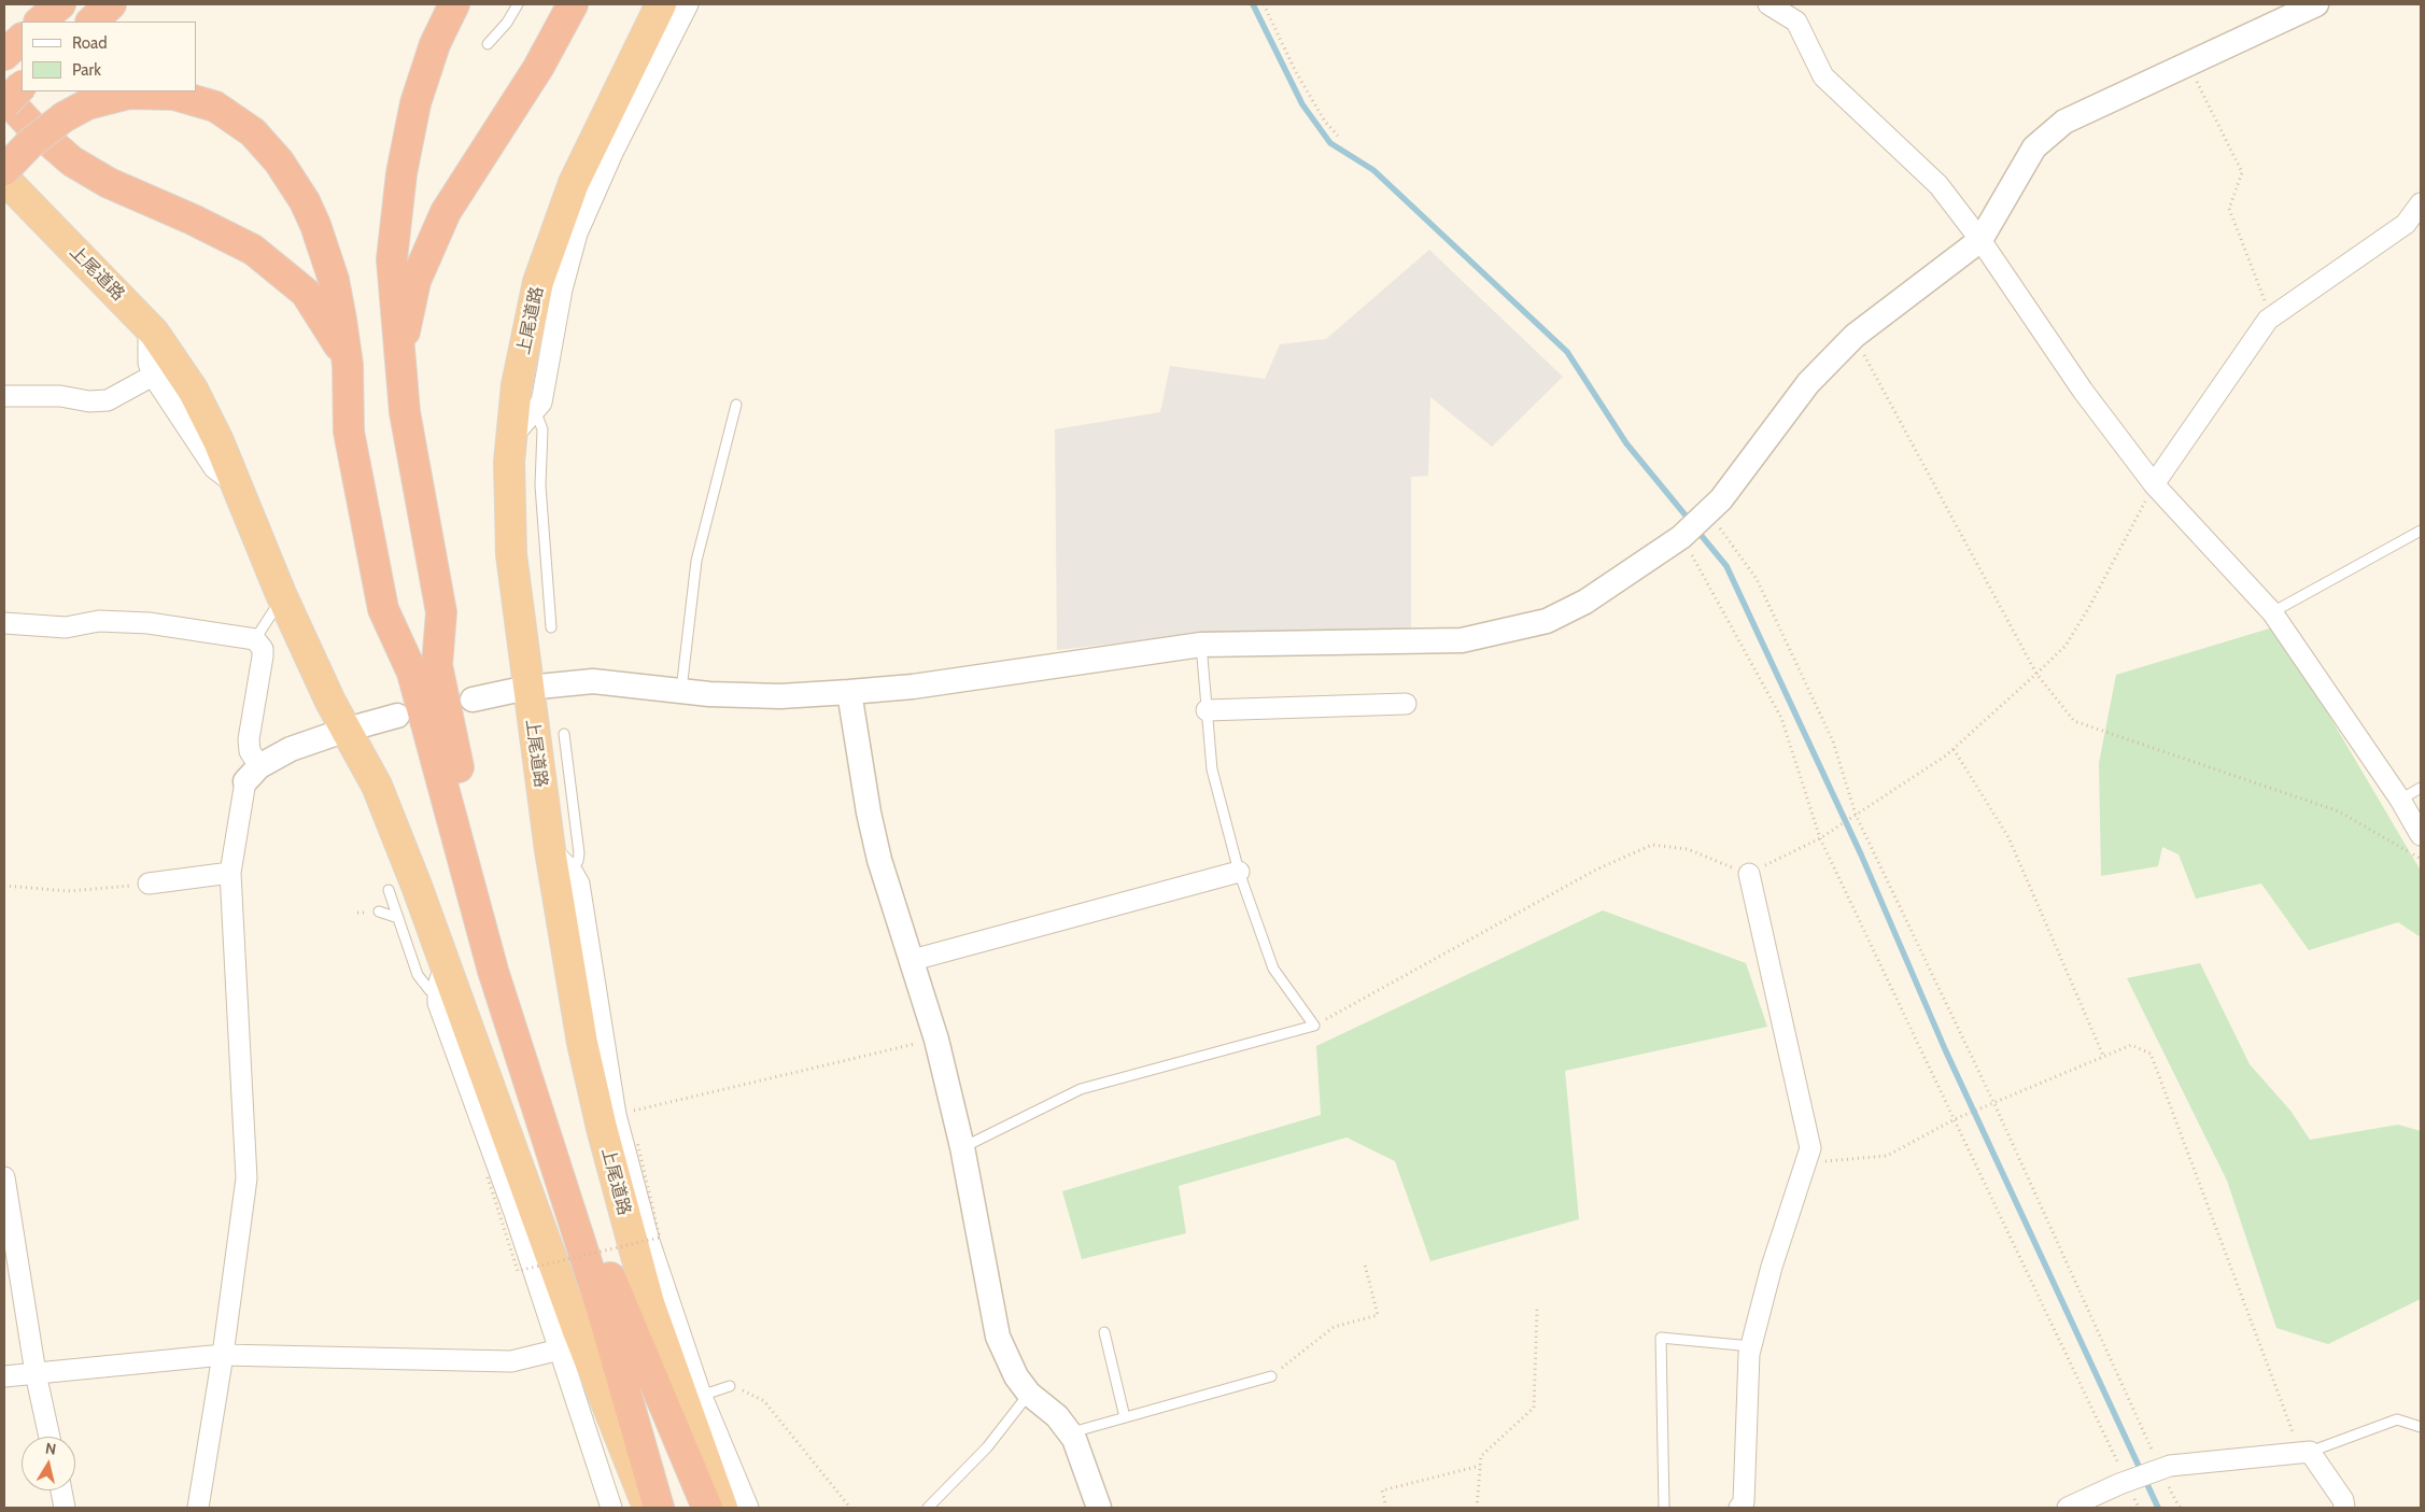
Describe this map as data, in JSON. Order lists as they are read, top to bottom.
{
  "streets": {
    "highway": ["上尾道路"]
  },
  "legend": ["Road", "Park"],
  "north": "top"
}
